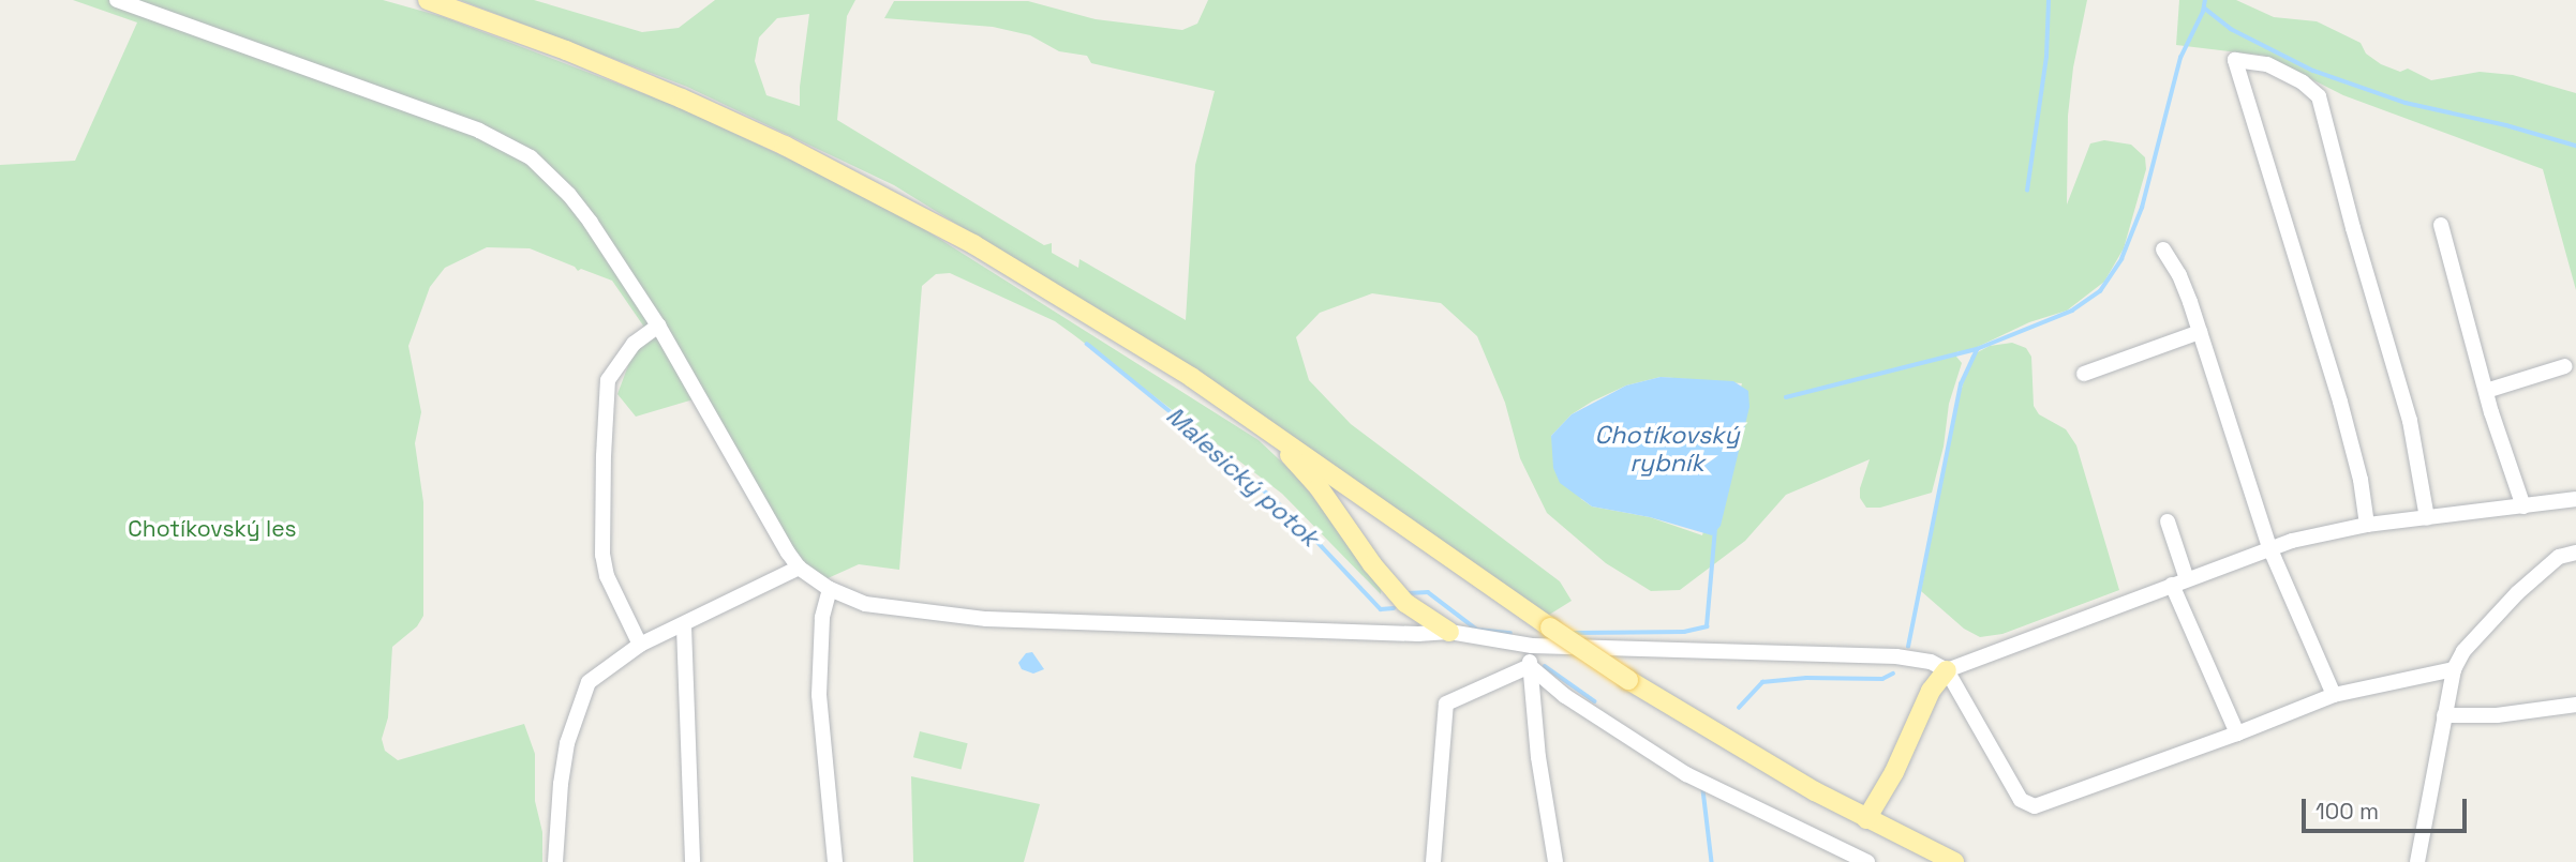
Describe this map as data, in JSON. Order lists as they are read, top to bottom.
{
  "water": ["Chotíkovský rybník", "Malesický potok"],
  "parks": ["Chotíkovský les"],
  "scale_bar": "100 m"
}
